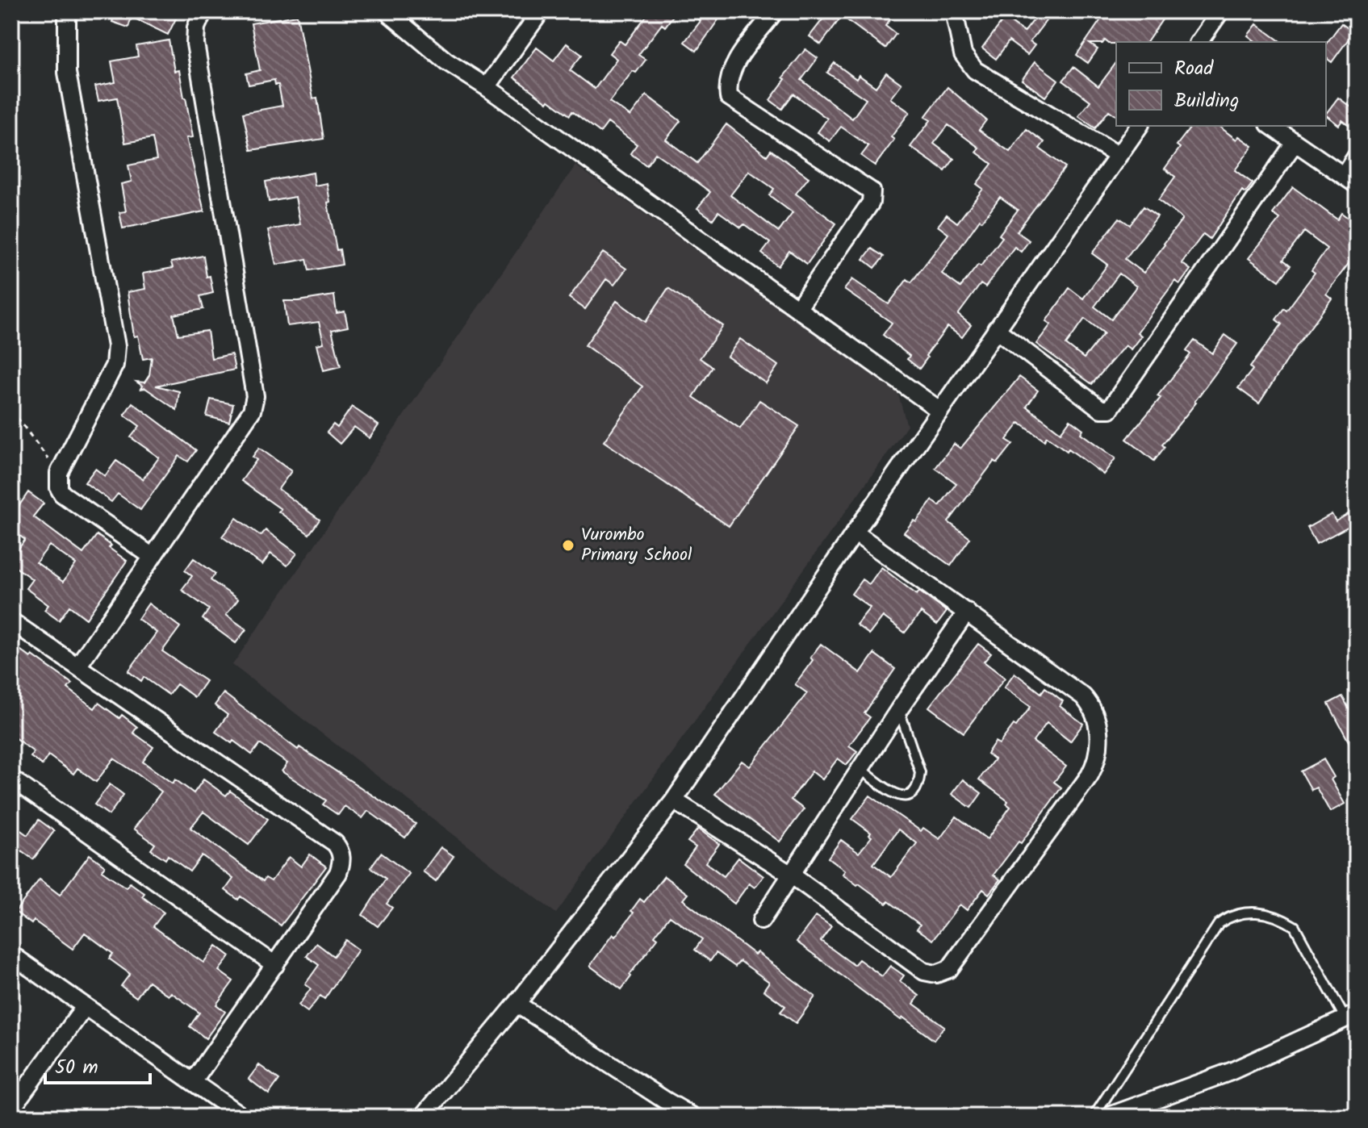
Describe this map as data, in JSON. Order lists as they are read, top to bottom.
{
  "places": ["Vurombo Primary School"],
  "legend": ["Road", "Building"],
  "scale_bar": "50 m"
}
